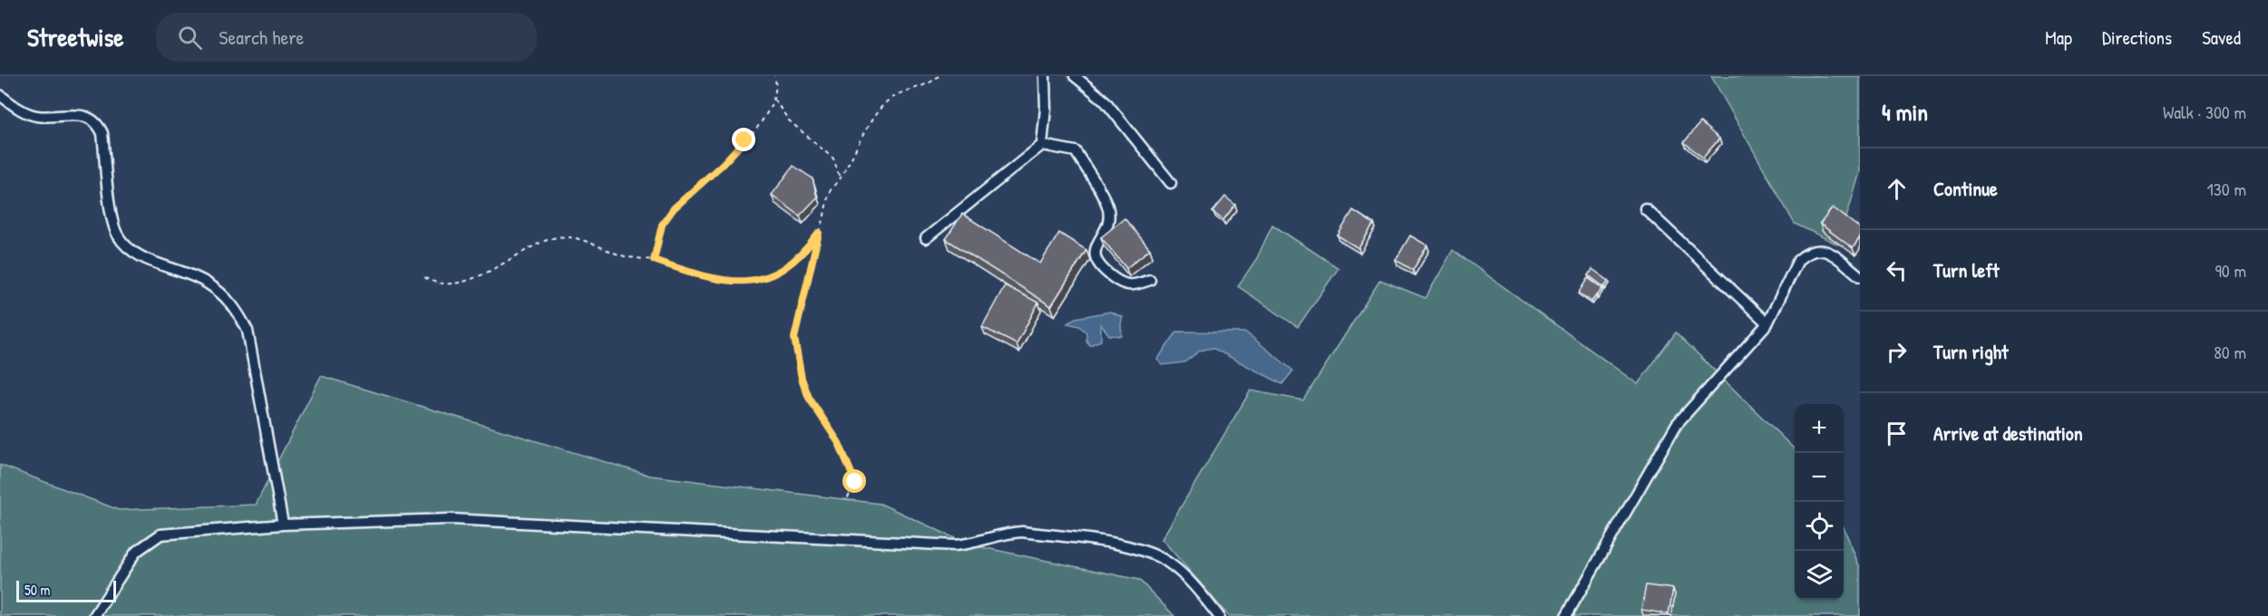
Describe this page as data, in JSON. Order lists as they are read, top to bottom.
{
  "scale_bar": "50 m",
  "page": {
    "header": "Streetwise",
    "search": "Search here",
    "nav": ["Map", "Directions", "Saved"],
    "heading": ["4 min", "Walk · 300 m"],
    "list": [
      ["Continue", "130 m"],
      ["Turn left", "90 m"],
      ["Turn right", "80 m"],
      "Arrive at destination"
    ],
    "map_buttons": ["+", "−"],
    "scale": "50 m"
  }
}
